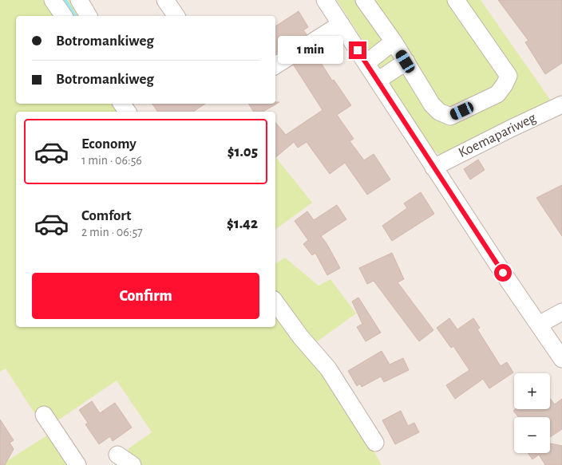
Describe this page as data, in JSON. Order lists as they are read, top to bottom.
{
  "streets": {
    "street": ["Koemapariweg"]
  },
  "page": {
    "banner": ["Botromankiweg", "Botromankiweg"],
    "bubble": "1 min",
    "list": [
      {
        "name": "Economy",
        "note": "1 min · 06:56",
        "value": "$1.05"
      },
      {
        "name": "Comfort",
        "note": "2 min · 06:57",
        "value": "$1.42"
      }
    ],
    "buttons": "Confirm",
    "map_buttons": ["+", "−"]
  }
}
